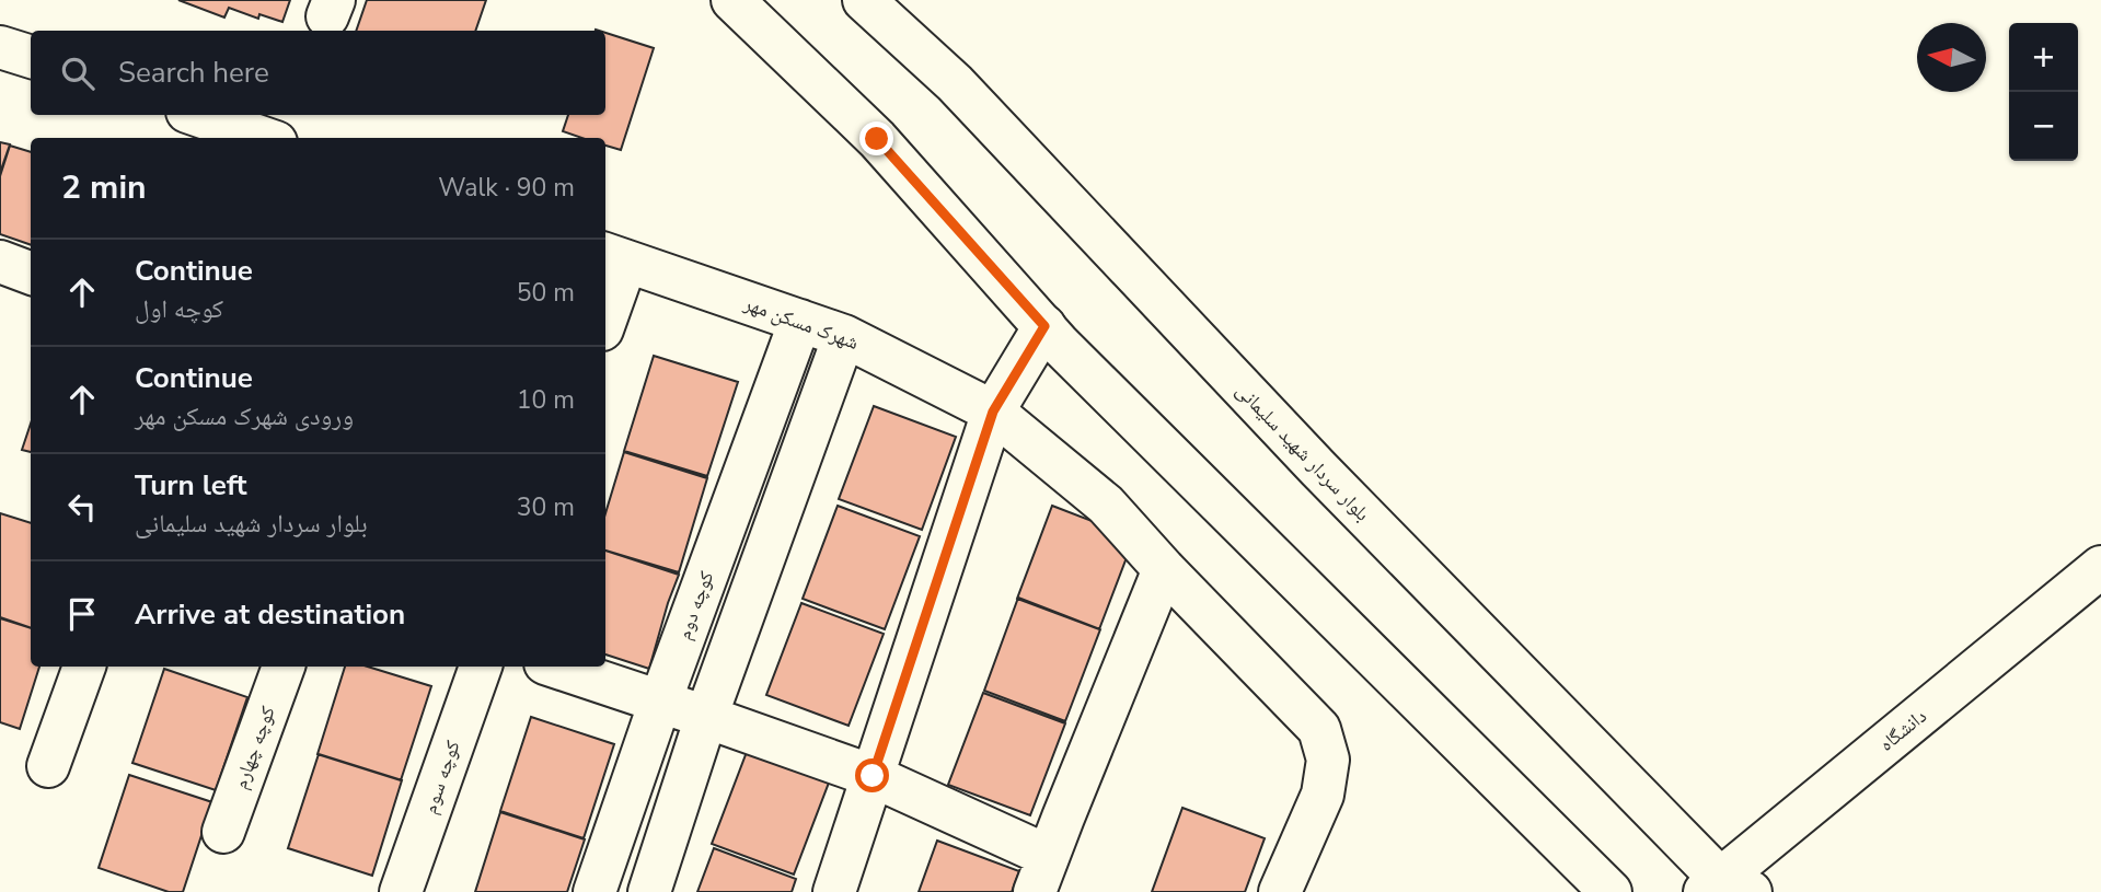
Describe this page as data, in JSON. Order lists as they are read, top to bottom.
{
  "streets": {
    "street": [
      "شهرک مسکن مهر",
      "بلوار سردار شهید سلیمانی",
      "کوچه دوم",
      "دانشگاه",
      "کوچه چهارم",
      "کوچه سوم"
    ]
  },
  "crossings": [
    ["شهرک مسکن مهر", "کوچه دوم"],
    ["بلوار سردار شهید سلیمانی", "دانشگاه"]
  ],
  "north": "left",
  "page": {
    "map_buttons": ["+", "−"],
    "search": "Search here",
    "heading": ["2 min", "Walk · 90 m"],
    "list": [
      ["Continue", "کوچه اول", "50 m"],
      ["Continue", "ورودی شهرک مسکن مهر", "10 m"],
      ["Turn left", "بلوار سردار شهید سلیمانی", "30 m"],
      "Arrive at destination"
    ]
  }
}
